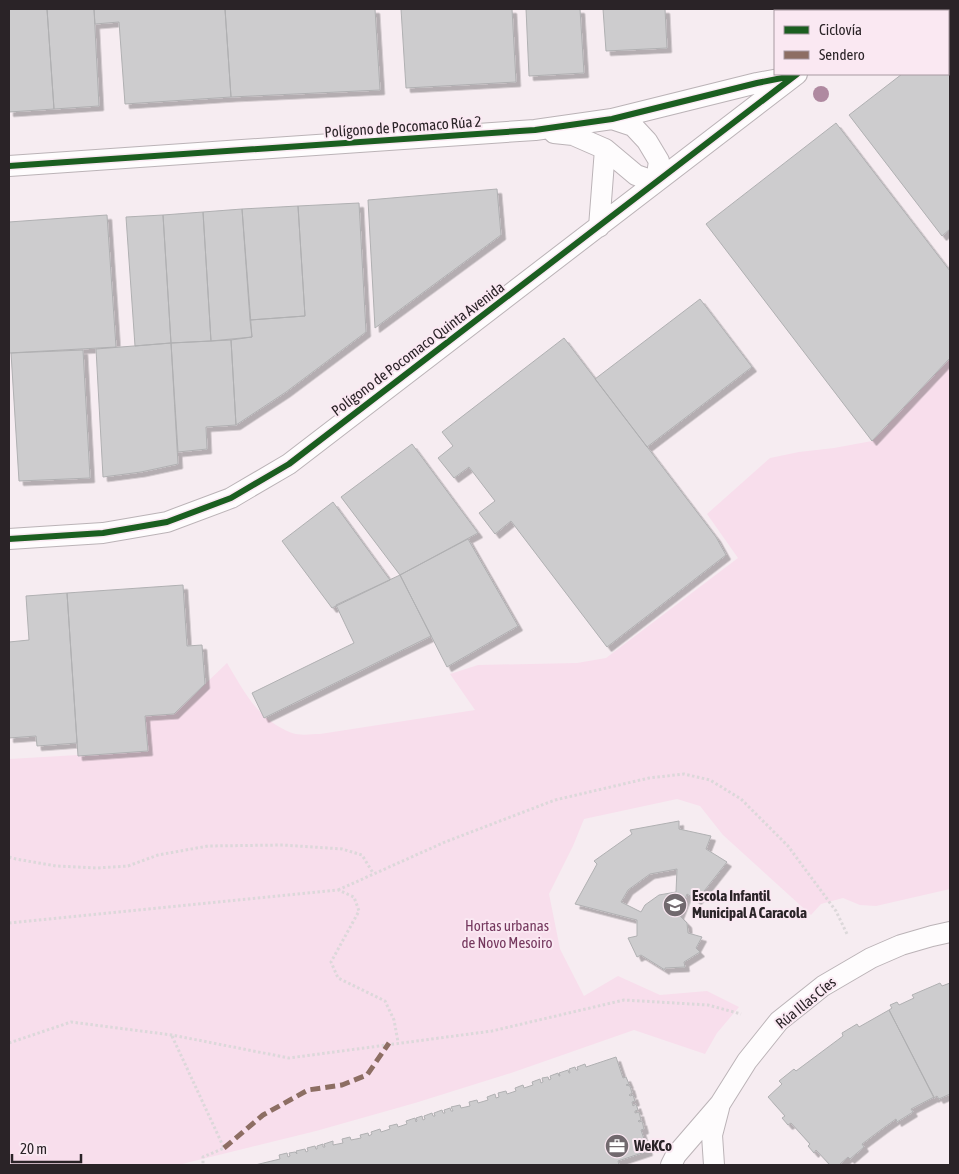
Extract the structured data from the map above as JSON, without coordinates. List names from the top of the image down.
{
  "streets": {
    "street": ["Polígono de Pocomaco Rúa 2", "Polígono de Pocomaco Quinta Avenida", "Rúa Illas Cíes"]
  },
  "crossings": [
    ["Polígono de Pocomaco Rúa 2", "Polígono de Pocomaco Quinta Avenida"]
  ],
  "parks": ["Hortas urbanas de Novo Mesoiro"],
  "places": {
    "school or university": ["Escola Infantil Municipal A Caracola"],
    "office": ["WeKCo"]
  },
  "legend": ["Ciclovía", "Sendero"],
  "scale_bar": "20 m"
}
